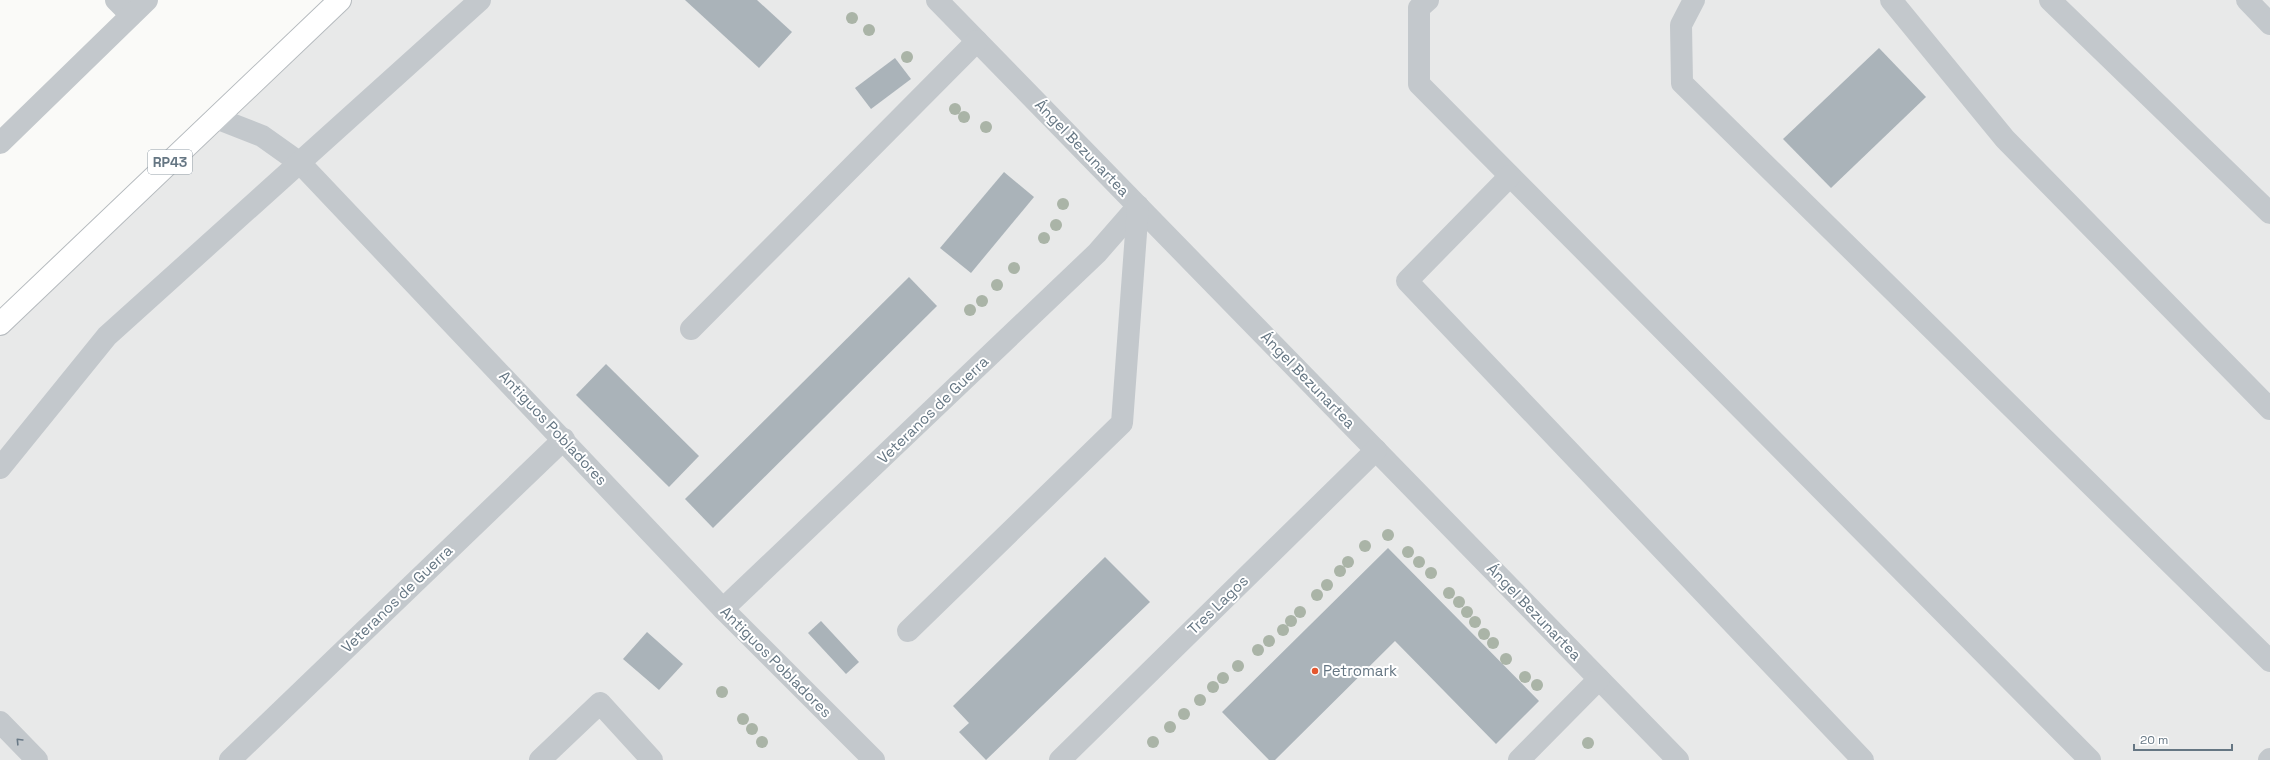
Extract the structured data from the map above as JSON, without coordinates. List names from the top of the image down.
{
  "streets": {
    "main road": ["RP43"],
    "street": [
      "Ángel Bezunartea",
      "Veteranos de Guerra",
      "Antiguos Pobladores",
      "Tres Lagos"
    ]
  },
  "crossings": [
    ["Ángel Bezunartea", "Veteranos de Guerra"],
    ["Ángel Bezunartea", "Tres Lagos"],
    ["RP43", "Antiguos Pobladores"],
    ["Veteranos de Guerra", "Antiguos Pobladores"]
  ],
  "places": ["Petromark"],
  "scale_bar": "20 m"
}
